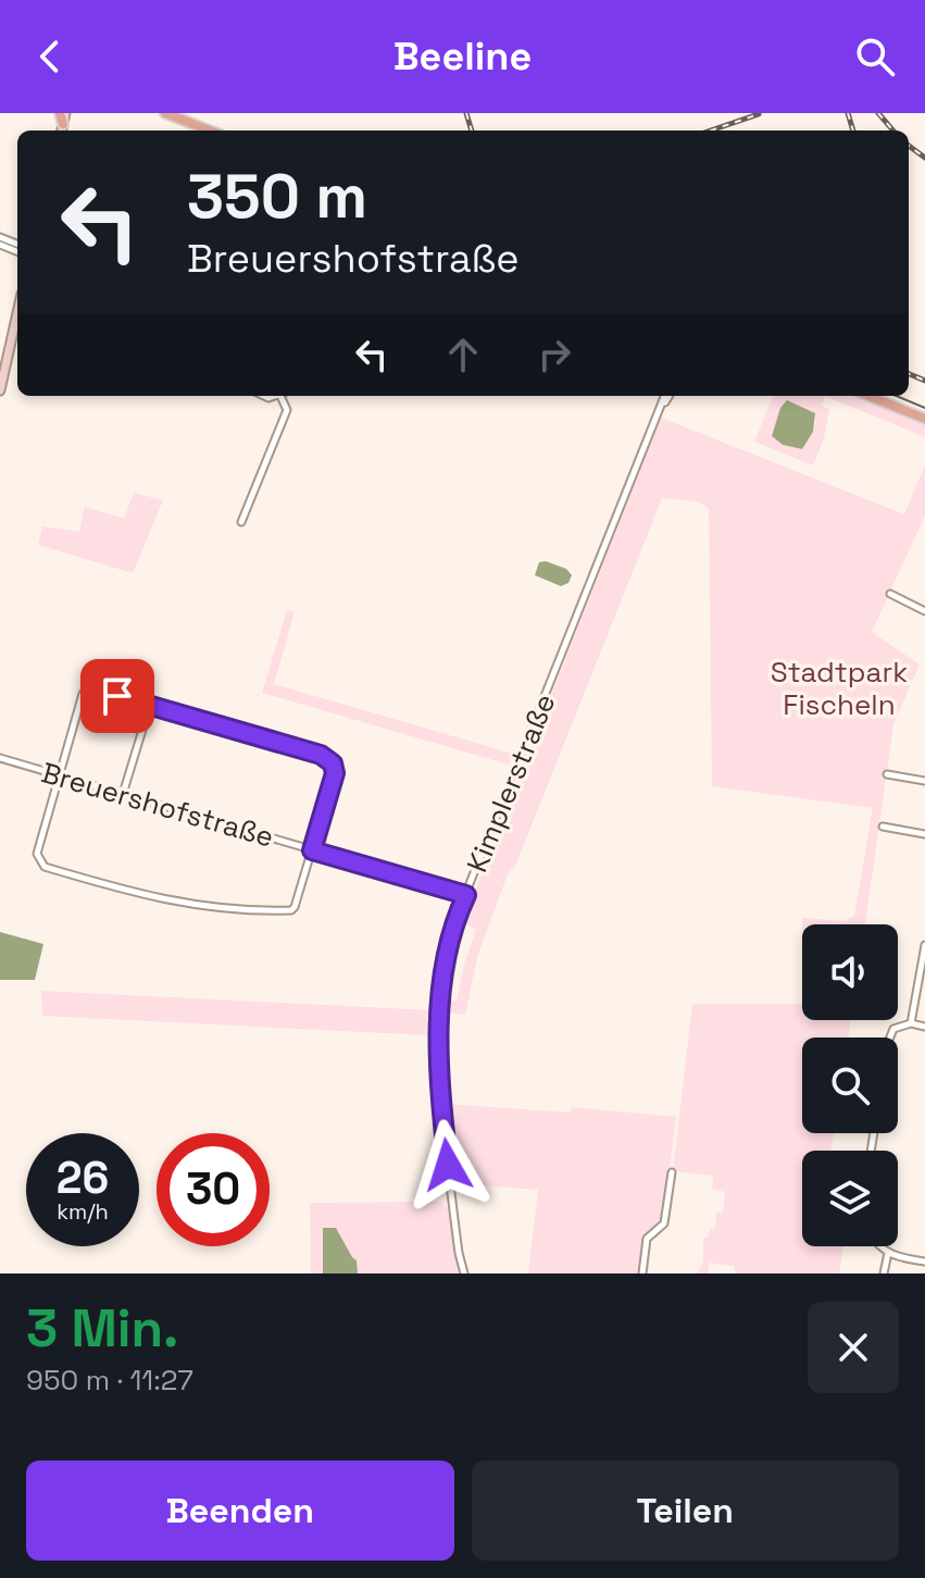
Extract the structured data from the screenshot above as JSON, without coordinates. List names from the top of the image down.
{
  "streets": {
    "street": ["Kimplerstraße", "Breuershofstraße"]
  },
  "crossings": [
    ["Kimplerstraße", "Breuershofstraße"]
  ],
  "parks": ["Stadtpark Fischeln"],
  "page": {
    "header": "Beeline",
    "turn": ["350 m", "Breuershofstraße"],
    "speed": "26 km/h",
    "limit": "30",
    "heading": ["3 Min.", "950 m · 11:27"],
    "buttons": ["Beenden", "Teilen"]
  }
}
